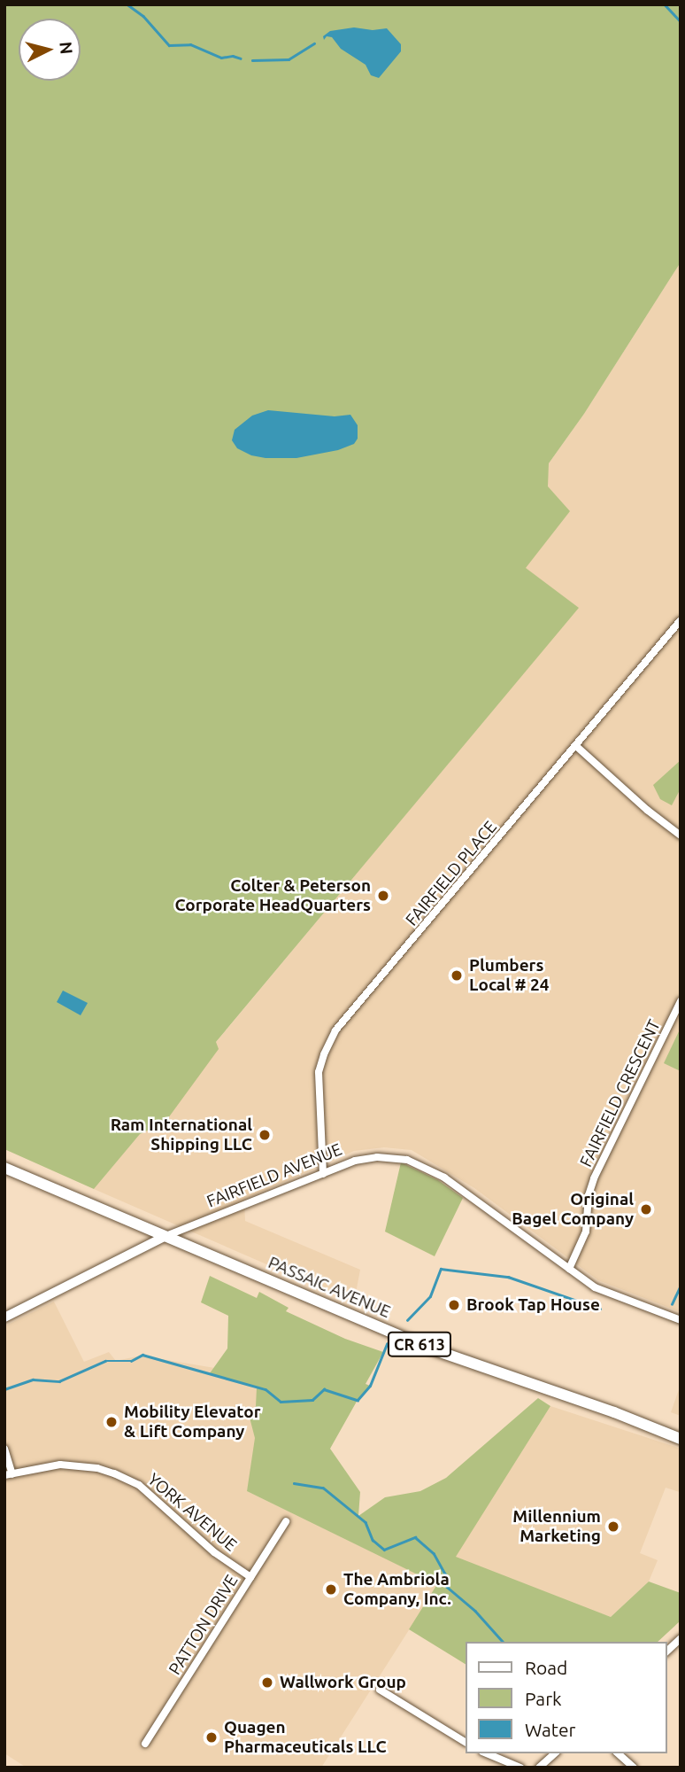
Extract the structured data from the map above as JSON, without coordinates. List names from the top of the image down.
{
  "streets": {
    "main road": ["PASSAIC AVENUE", "CR 613"],
    "street": [
      "FAIRFIELD PLACE",
      "FAIRFIELD CRESCENT",
      "FAIRFIELD AVENUE",
      "YORK AVENUE",
      "PATTON DRIVE"
    ]
  },
  "crossings": [
    ["FAIRFIELD PLACE", "FAIRFIELD AVENUE"],
    ["FAIRFIELD CRESCENT", "FAIRFIELD AVENUE"],
    ["FAIRFIELD AVENUE", "PASSAIC AVENUE"],
    ["YORK AVENUE", "PATTON DRIVE"]
  ],
  "places": [
    "Colter & Peterson Corporate HeadQuarters",
    "Plumbers Local # 24",
    "Ram International Shipping LLC",
    "Original Bagel Company",
    "Brook Tap House",
    "Mobility Elevator & Lift Company",
    "Millennium Marketing",
    "The Ambriola Company, Inc.",
    "Wallwork Group",
    "Quagen Pharmaceuticals LLC"
  ],
  "legend": ["Road", "Park", "Water"],
  "north": "right"
}
